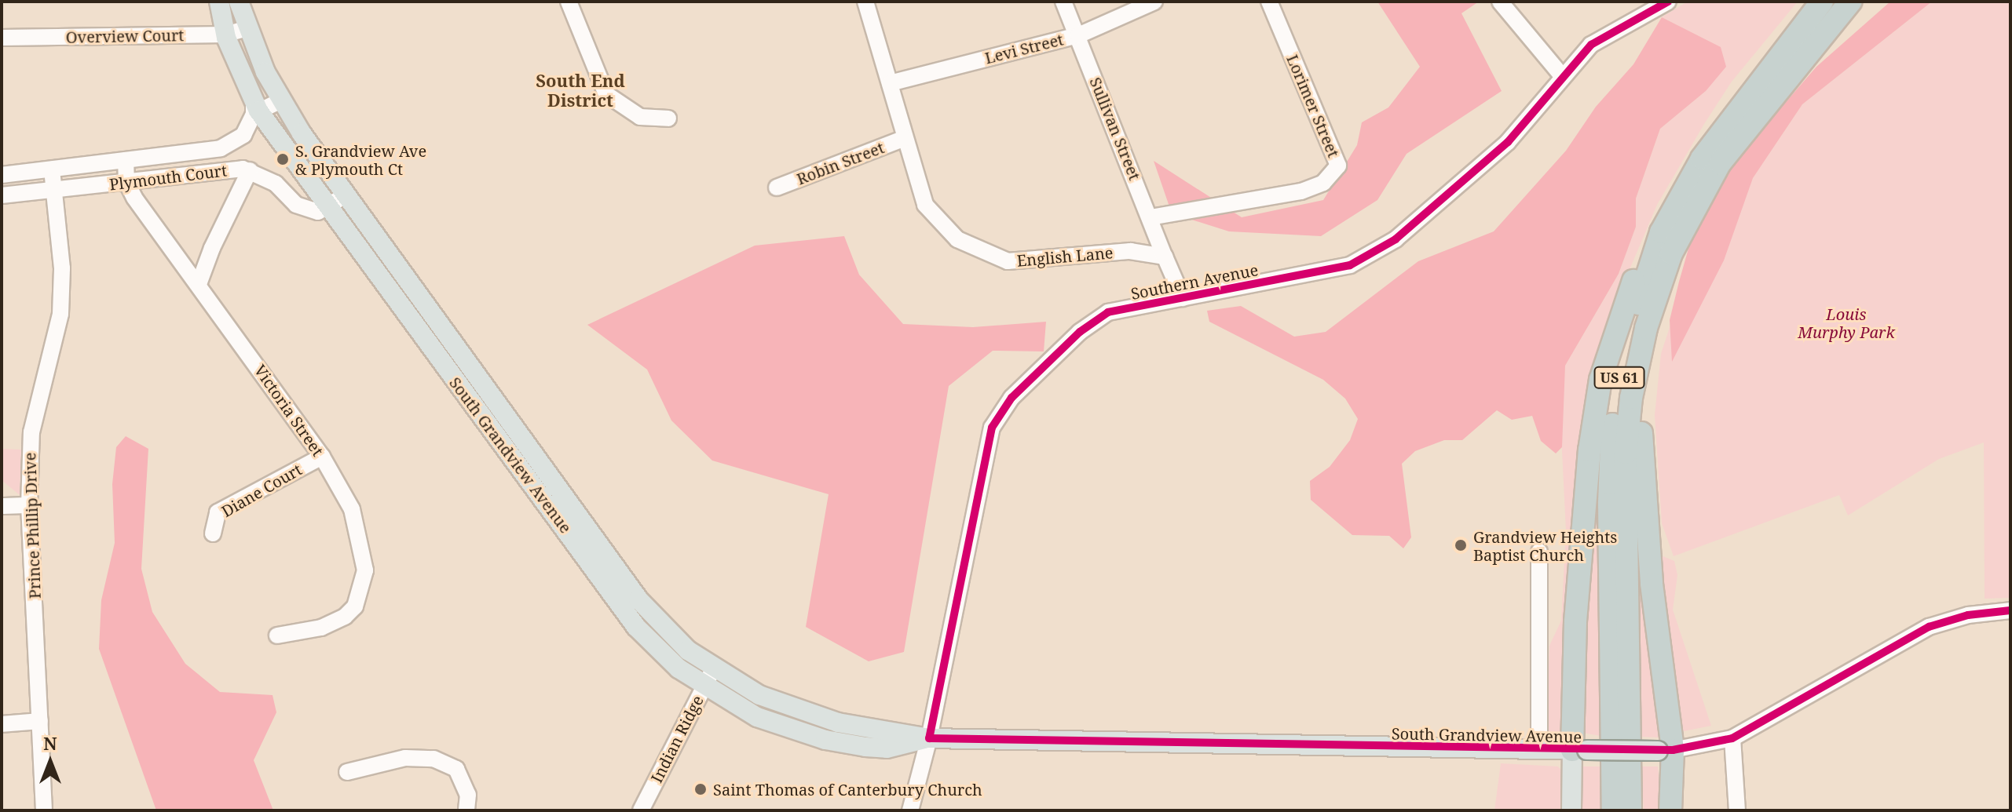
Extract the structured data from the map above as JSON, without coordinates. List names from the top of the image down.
{
  "streets": {
    "highway": ["US 61"],
    "main road": ["South Grandview Avenue"],
    "street": [
      "Overview Court",
      "Levi Street",
      "Lorimer Street",
      "Sullivan Street",
      "Robin Street",
      "Plymouth Court",
      "English Lane",
      "Southern Avenue",
      "Victoria Street",
      "Diane Court",
      "Prince Phillip Drive",
      "Indian Ridge"
    ]
  },
  "crossings": [
    ["Overview Court", "South Grandview Avenue"],
    ["Levi Street", "Sullivan Street"],
    ["Levi Street", "English Lane"],
    ["Lorimer Street", "Sullivan Street"],
    ["Sullivan Street", "English Lane"],
    ["Robin Street", "English Lane"],
    ["Plymouth Court", "Victoria Street"],
    ["Plymouth Court", "South Grandview Avenue"],
    ["Plymouth Court", "Prince Phillip Drive"],
    ["Southern Avenue", "South Grandview Avenue"],
    ["Victoria Street", "Diane Court"],
    ["South Grandview Avenue", "Indian Ridge"]
  ],
  "districts": ["South End District"],
  "parks": ["Louis Murphy Park"],
  "places": ["S. Grandview Ave & Plymouth Ct", "Grandview Heights Baptist Church", "Saint Thomas of Canterbury Church"],
  "north": "top"
}
